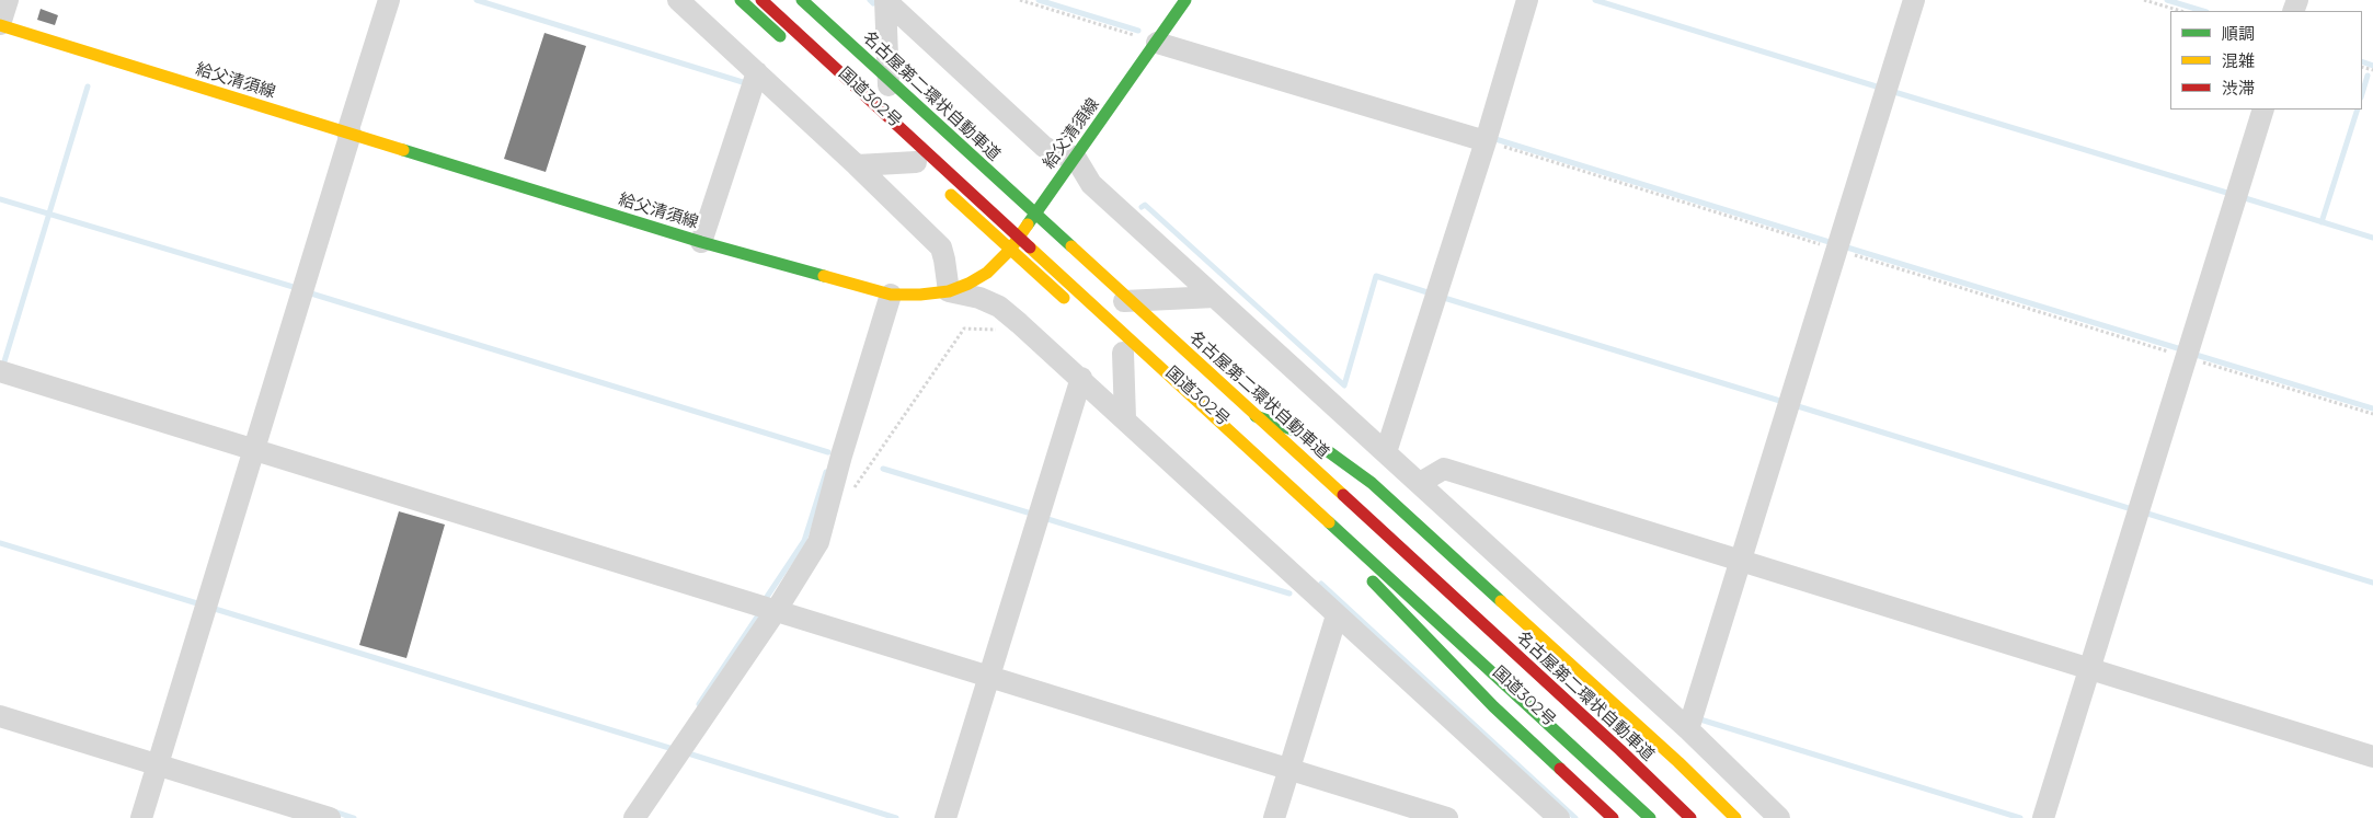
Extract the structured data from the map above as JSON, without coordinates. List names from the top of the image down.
{
  "streets": {
    "main road": ["給父清須線", "名古屋第二環状自動車道", "国道302号"]
  },
  "legend": ["順調", "混雑", "渋滞"]
}
